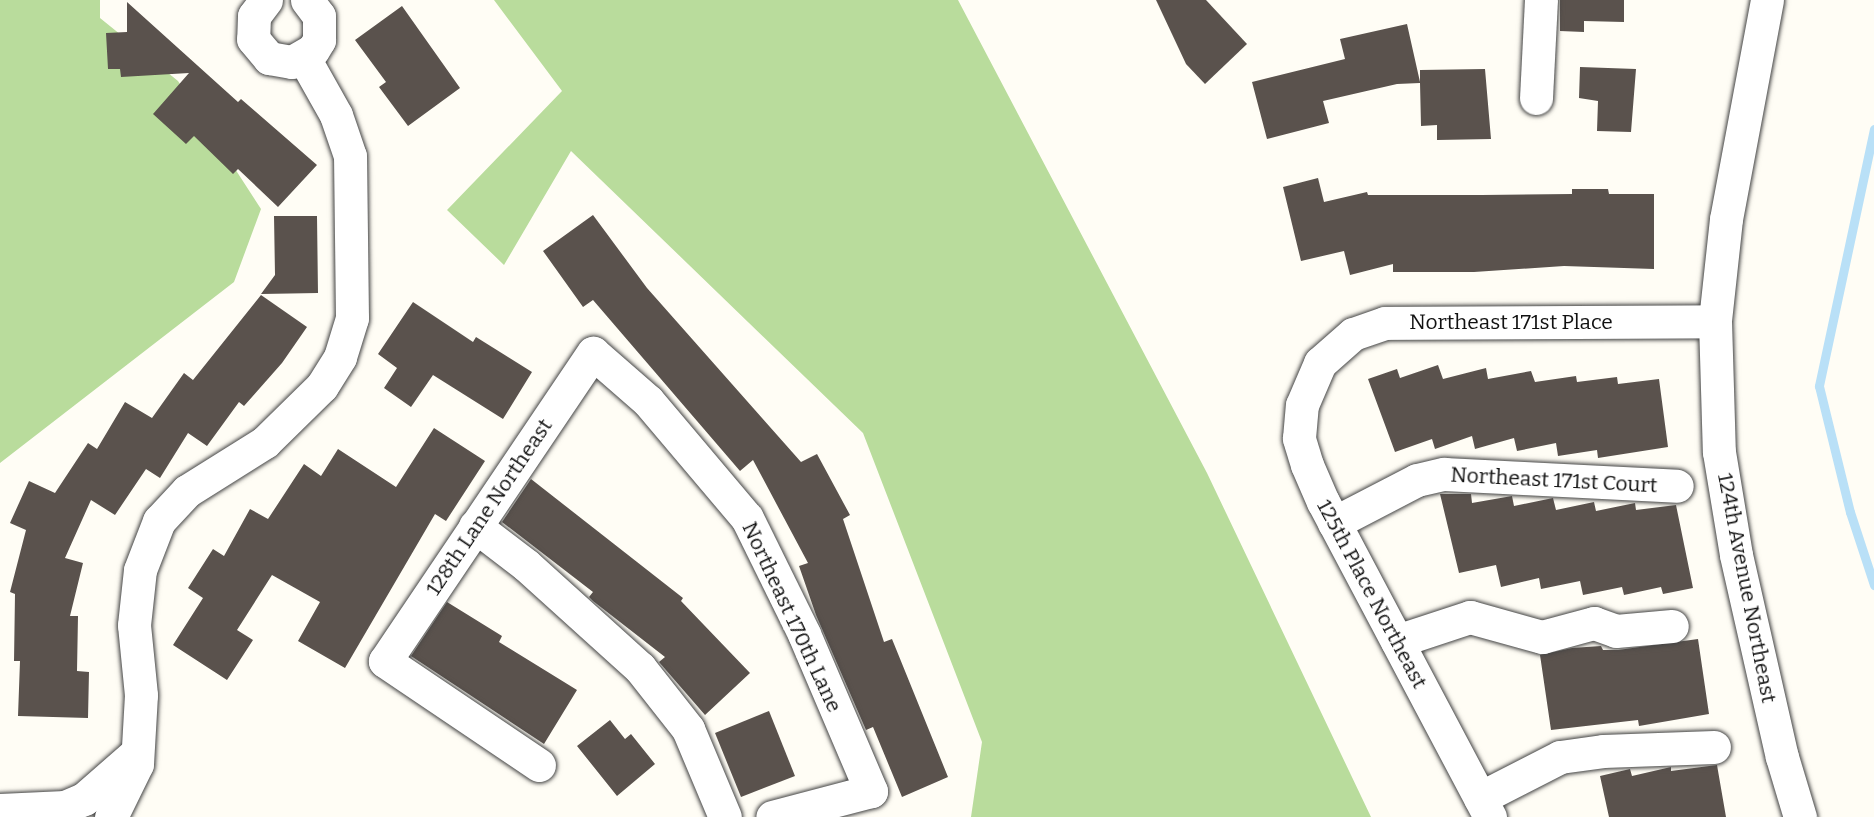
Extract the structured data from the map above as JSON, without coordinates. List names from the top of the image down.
{
  "streets": {
    "street": [
      "Northeast 171st Place",
      "Northeast 171st Court",
      "128th Lane Northeast",
      "124th Avenue Northeast",
      "125th Place Northeast",
      "Northeast 170th Lane"
    ]
  },
  "crossings": [
    ["Northeast 171st Place", "124th Avenue Northeast"],
    ["Northeast 171st Place", "125th Place Northeast"],
    ["Northeast 171st Court", "125th Place Northeast"],
    ["128th Lane Northeast", "Northeast 170th Lane"]
  ]
}
